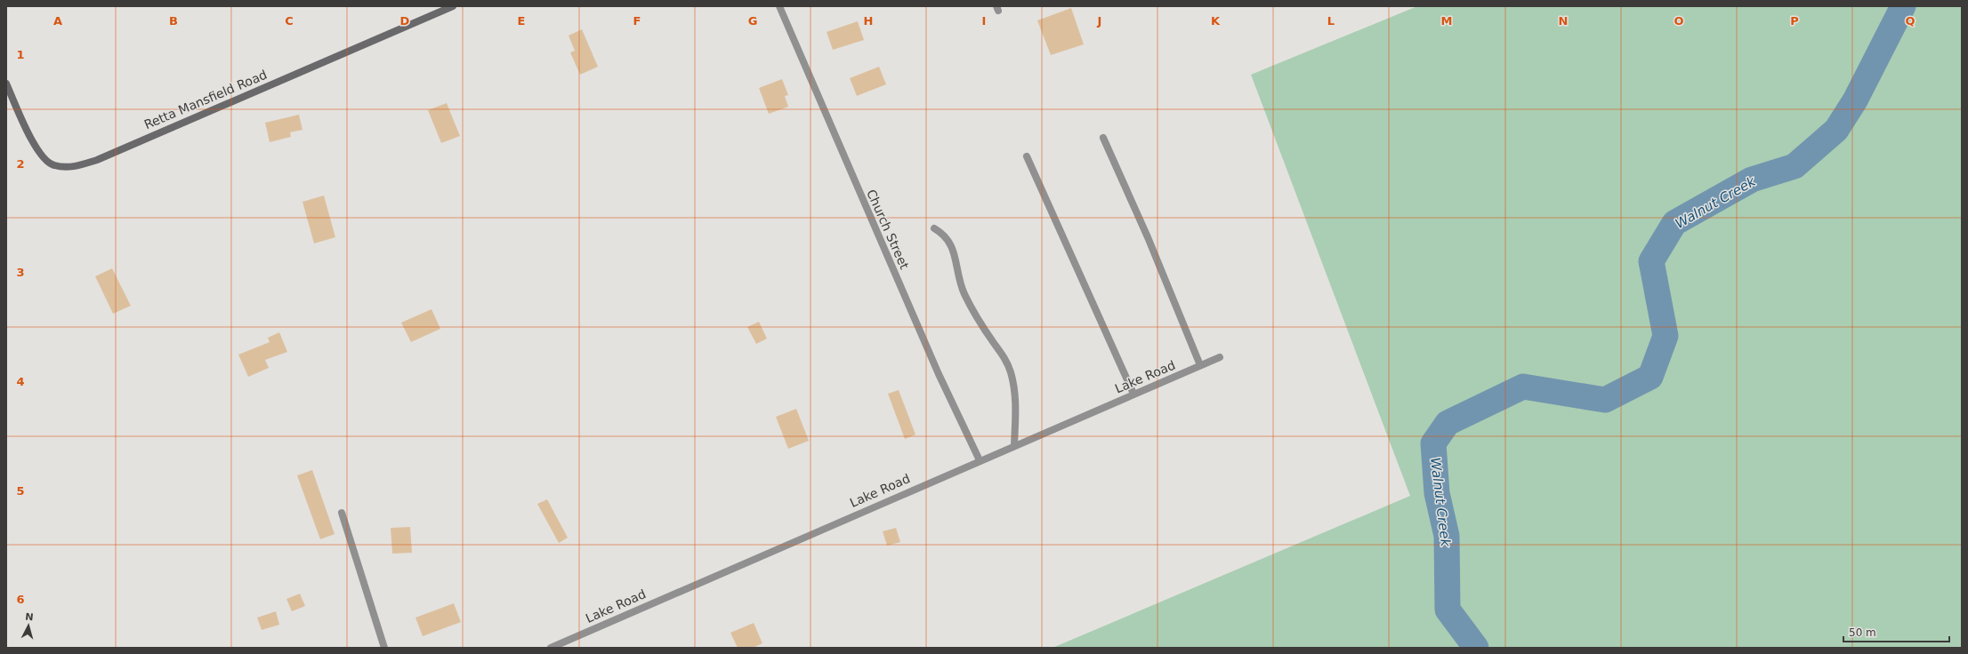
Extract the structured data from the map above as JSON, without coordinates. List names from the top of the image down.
{
  "streets": {
    "street": ["Retta Mansfield Road", "Church Street", "Lake Road"]
  },
  "crossings": [
    ["Church Street", "Lake Road"]
  ],
  "water": ["Walnut Creek"],
  "scale_bar": "50 m",
  "north": "top",
  "grid": {
    "columns": [
      "A",
      "B",
      "C",
      "D",
      "E",
      "F",
      "G",
      "H",
      "I",
      "J",
      "K",
      "L",
      "M",
      "N",
      "O",
      "P",
      "Q"
    ],
    "rows": [
      "1",
      "2",
      "3",
      "4",
      "5",
      "6"
    ]
  }
}
